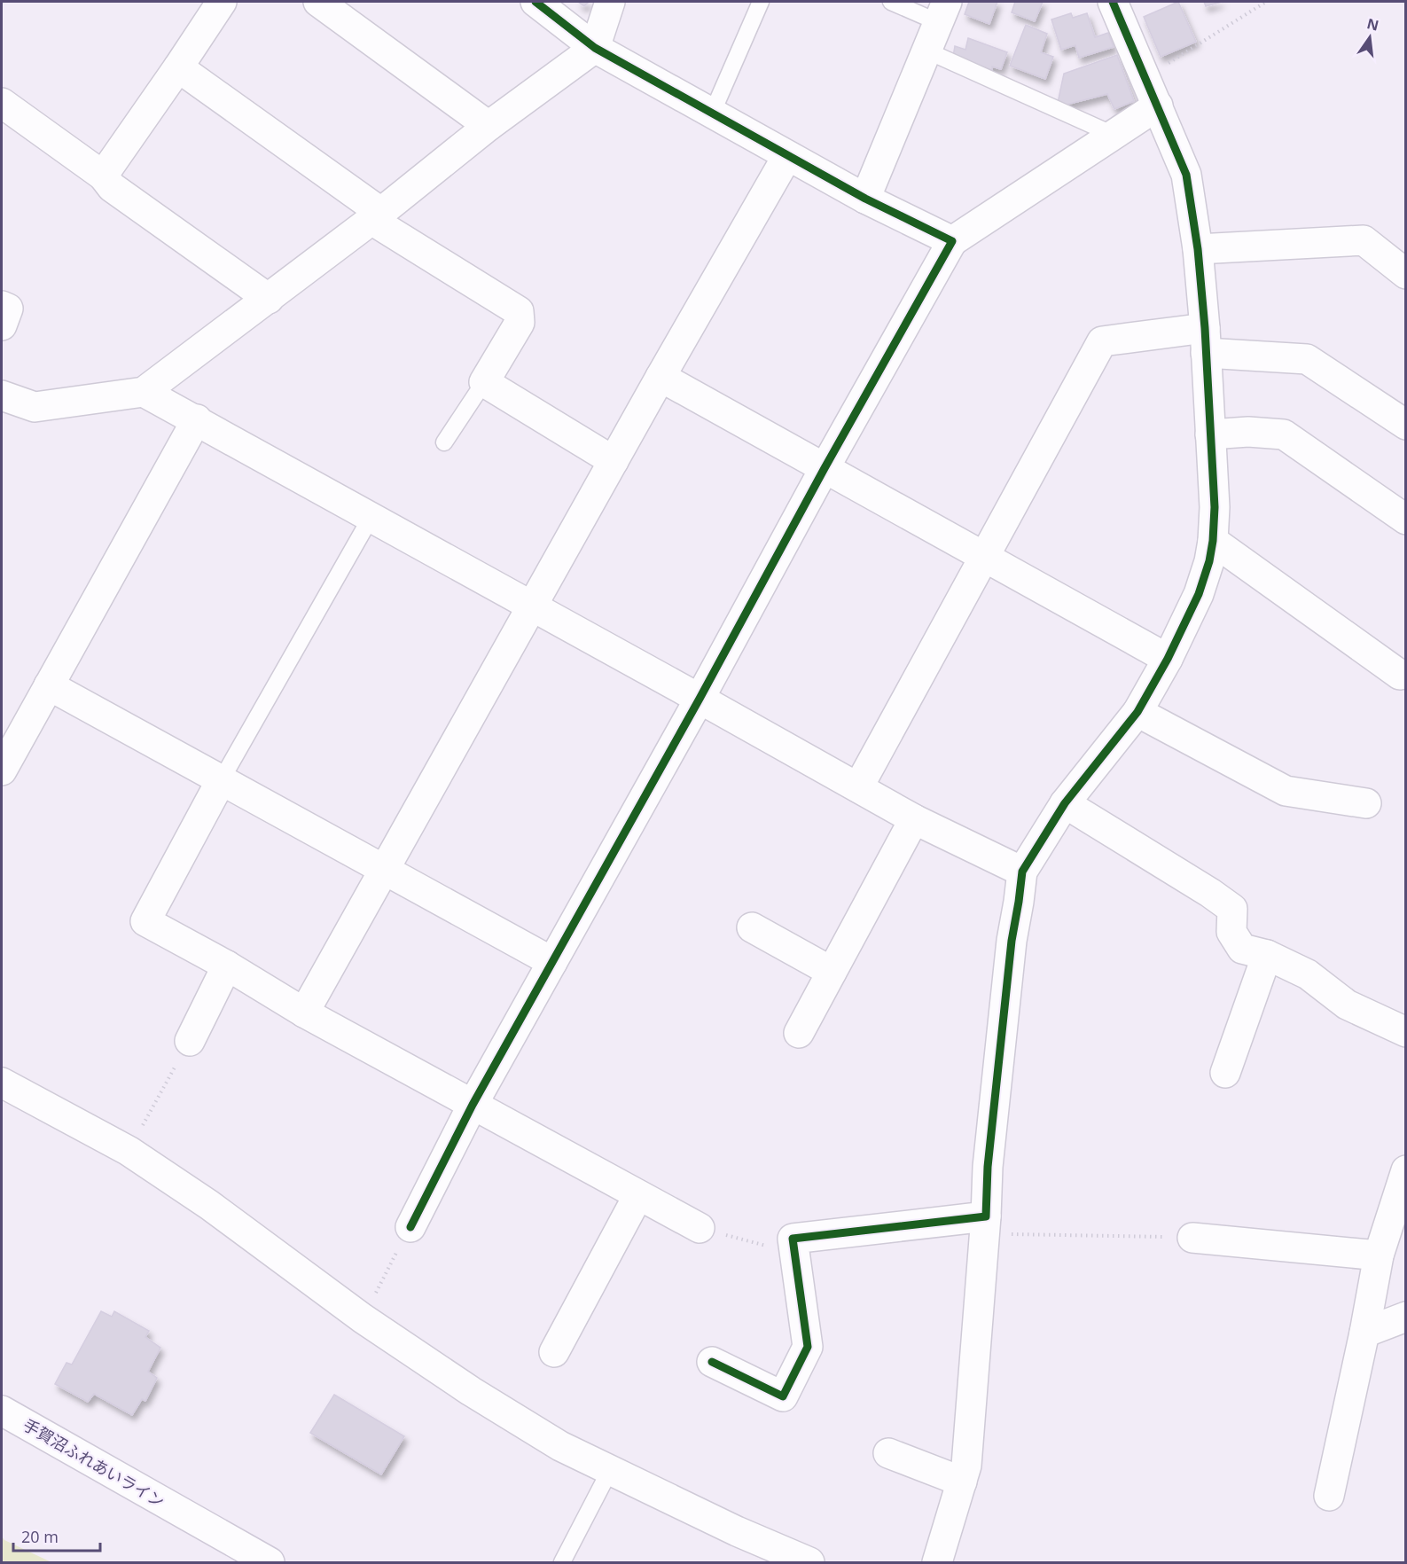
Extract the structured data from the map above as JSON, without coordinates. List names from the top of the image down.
{
  "streets": {
    "street": ["手賀沼ふれあいライン"]
  },
  "scale_bar": "20 m",
  "north": "top"
}
